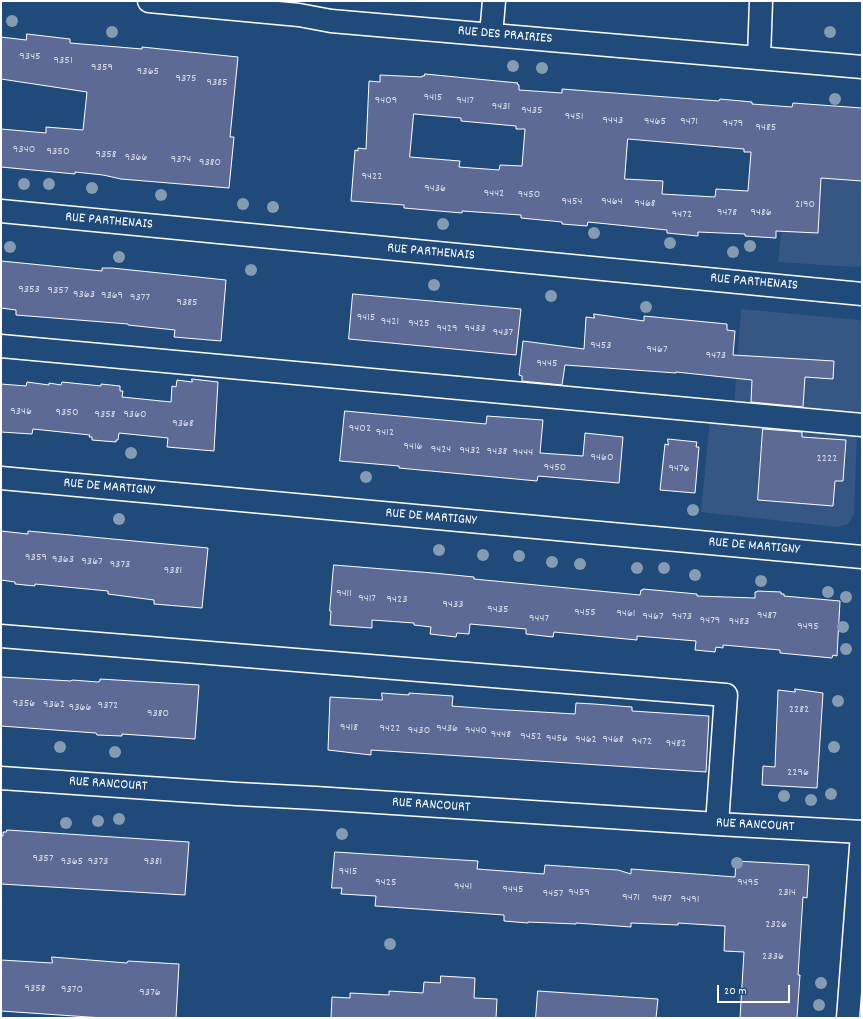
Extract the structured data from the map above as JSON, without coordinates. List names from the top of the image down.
{
  "streets": {
    "street": [
      "RUE DES PRAIRIES",
      "RUE PARTHENAIS",
      "RUE DE MARTIGNY",
      "RUE RANCOURT"
    ]
  },
  "house_numbers": [
    "9345",
    "9351",
    "9359",
    "9365",
    "9375",
    "9385",
    "9415",
    "9409",
    "9417",
    "9431",
    "9435",
    "9451",
    "9443",
    "9465",
    "9471",
    "9479",
    "9485",
    "9340",
    "9350",
    "9358",
    "9366",
    "9374",
    "9380",
    "9422",
    "9436",
    "9442",
    "9450",
    "9454",
    "9464",
    "9468",
    "2190",
    "9478",
    "9486",
    "9472",
    "9353",
    "9357",
    "9363",
    "9369",
    "9377",
    "9385",
    "9415",
    "9421",
    "9425",
    "9429",
    "9433",
    "9437",
    "9453",
    "9467",
    "9473",
    "9445",
    "9346",
    "9350",
    "9358",
    "9360",
    "9368",
    "9402",
    "9412",
    "9416",
    "9424",
    "9432",
    "9438",
    "9444",
    "9460",
    "2222",
    "9450",
    "9476",
    "9359",
    "9363",
    "9367",
    "9373",
    "9381",
    "9411",
    "9417",
    "9423",
    "9433",
    "9435",
    "9455",
    "9461",
    "9487",
    "9467",
    "9473",
    "9447",
    "9479",
    "9483",
    "9495",
    "9356",
    "9362",
    "9372",
    "9366",
    "2282",
    "9380",
    "9418",
    "9422",
    "9436",
    "9430",
    "9440",
    "9448",
    "9452",
    "9456",
    "9462",
    "9468",
    "9472",
    "9482",
    "2296",
    "9357",
    "9365",
    "9373",
    "9381",
    "9415",
    "9425",
    "9495",
    "9441",
    "9445",
    "9459",
    "2314",
    "9457",
    "9471",
    "9487",
    "9491",
    "2326",
    "2336",
    "9358",
    "9370",
    "9376"
  ],
  "scale_bar": "20 m"
}
